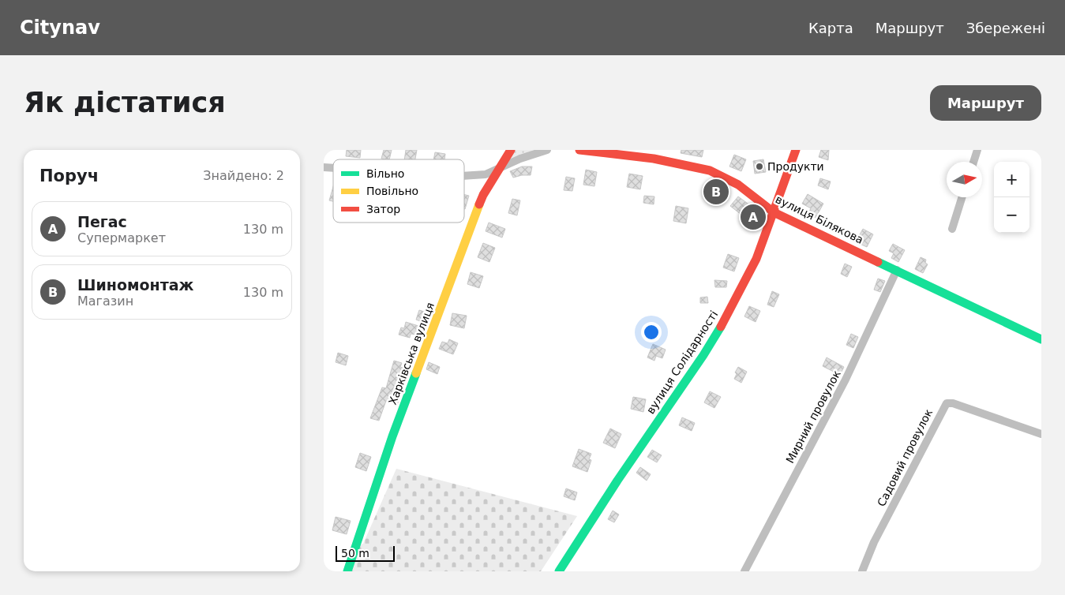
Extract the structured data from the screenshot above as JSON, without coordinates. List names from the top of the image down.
{
  "streets": {
    "street": [
      "вулиця Білякова",
      "Харківська вулиця",
      "вулиця Солідарності",
      "Мирний провулок",
      "Садовий провулок"
    ]
  },
  "crossings": [
    ["вулиця Білякова", "вулиця Солідарності"],
    ["вулиця Білякова", "Мирний провулок"]
  ],
  "places": ["Продукти"],
  "legend": ["Вільно", "Повільно", "Затор"],
  "scale_bar": "50 m",
  "north": "right",
  "page": {
    "header": "Citynav",
    "nav": ["Карта", "Маршрут", "Збережені"],
    "buttons": "Маршрут",
    "title": "Як дістатися",
    "heading": ["Поруч", "Знайдено: 2"],
    "map_buttons": ["+", "−"],
    "pins": ["B", "A"],
    "list": [
      {
        "mark": "A",
        "name": "Пегас",
        "note": "Супермаркет",
        "value": "130 m"
      },
      {
        "mark": "B",
        "name": "Шиномонтаж",
        "note": "Магазин",
        "value": "130 m"
      }
    ],
    "scale": "50 m"
  }
}
